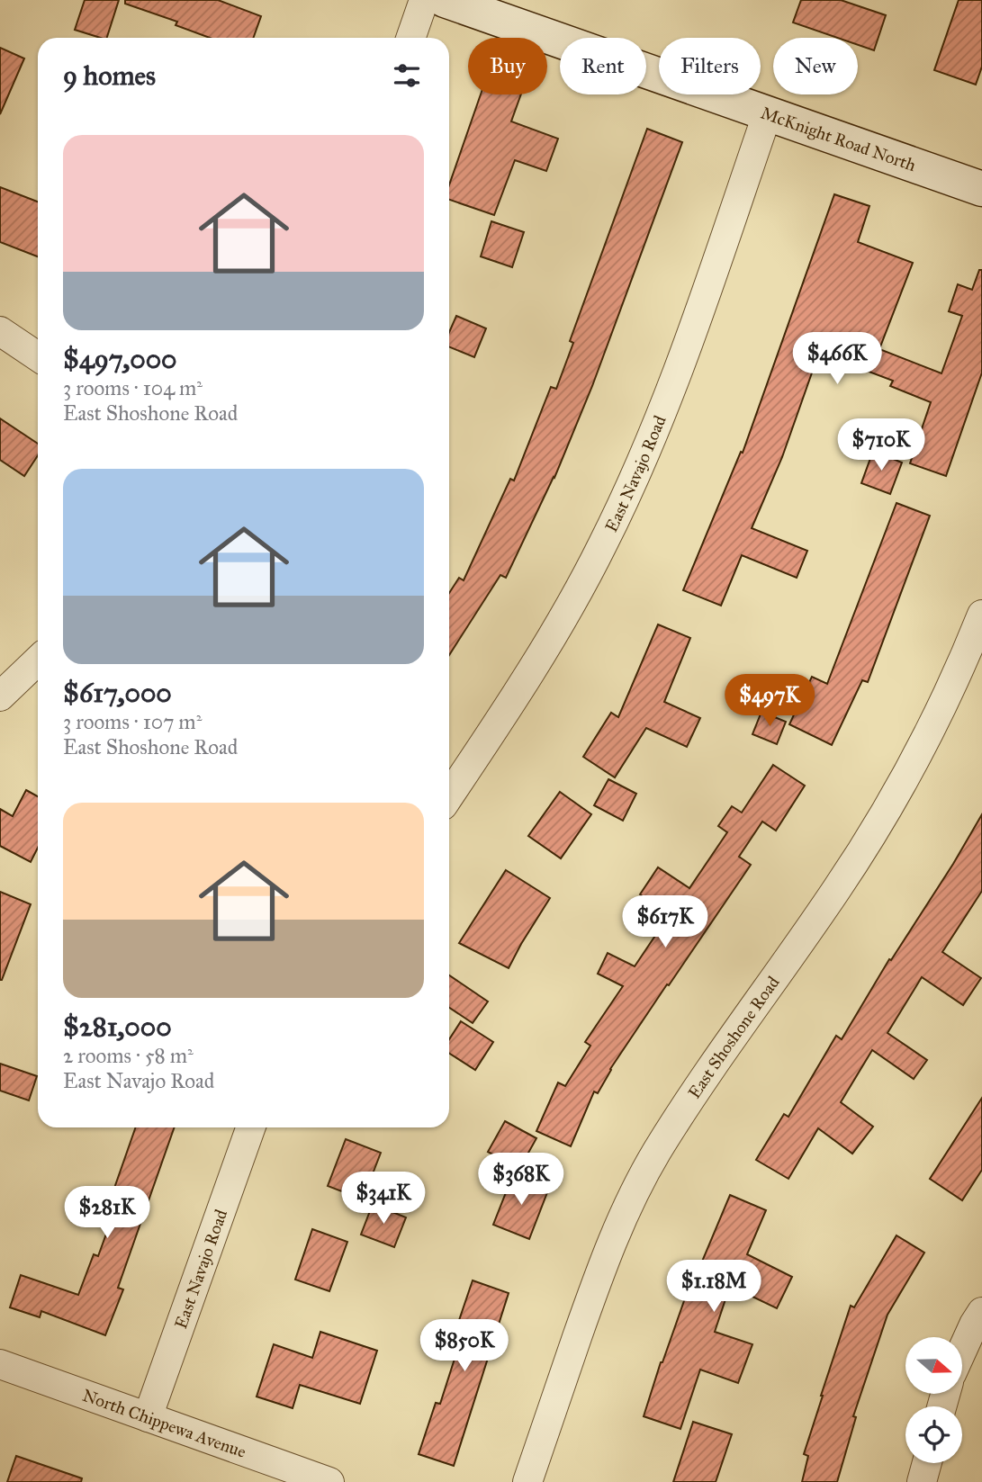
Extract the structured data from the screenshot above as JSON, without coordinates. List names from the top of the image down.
{
  "streets": {
    "street": [
      "McKnight Road North",
      "East Navajo Road",
      "East Shoshone Road",
      "North Chippewa Avenue"
    ]
  },
  "crossings": [
    ["McKnight Road North", "East Navajo Road"],
    ["East Navajo Road", "North Chippewa Avenue"]
  ],
  "north": "right",
  "page": {
    "chip": [
      "Buy",
      "Rent",
      "Filters",
      "New"
    ],
    "heading": "9 homes",
    "list": [
      {
        "name": "$497,000",
        "note": "3 rooms · 104 m² · East Shoshone Road"
      },
      {
        "name": "$617,000",
        "note": "3 rooms · 107 m² · East Shoshone Road"
      },
      {
        "name": "$281,000",
        "note": "2 rooms · 58 m² · East Navajo Road"
      }
    ],
    "price": [
      "$466K",
      "$710K",
      "$497K",
      "$617K",
      "$368K",
      "$341K",
      "$281K",
      "$1.18M",
      "$850K"
    ]
  }
}
